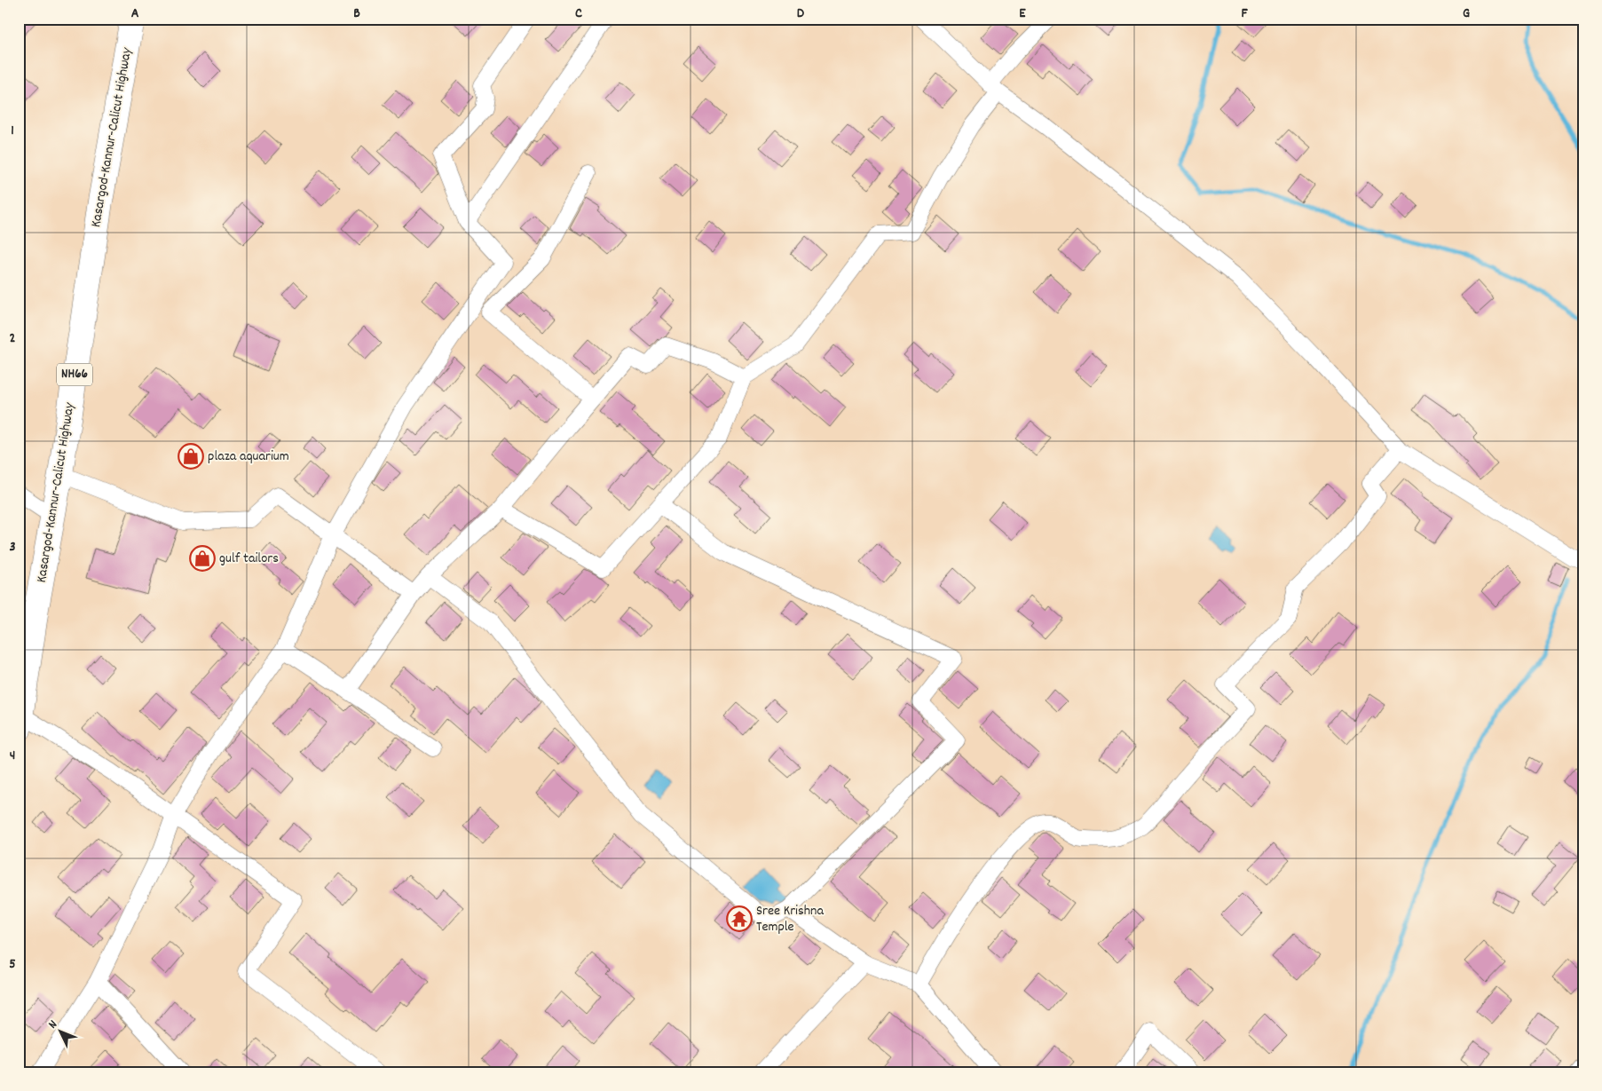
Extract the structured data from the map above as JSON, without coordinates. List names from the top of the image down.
{
  "streets": {
    "highway": ["Kasargod-Kannur-Calicut Highway", "NH66"]
  },
  "places": {
    "shop": ["plaza aquarium", "gulf tailors"],
    "temple": ["Sree Krishna Temple"]
  },
  "north": "top left",
  "grid": {
    "columns": [
      "A",
      "B",
      "C",
      "D",
      "E",
      "F",
      "G"
    ],
    "rows": [
      "1",
      "2",
      "3",
      "4",
      "5"
    ]
  }
}
